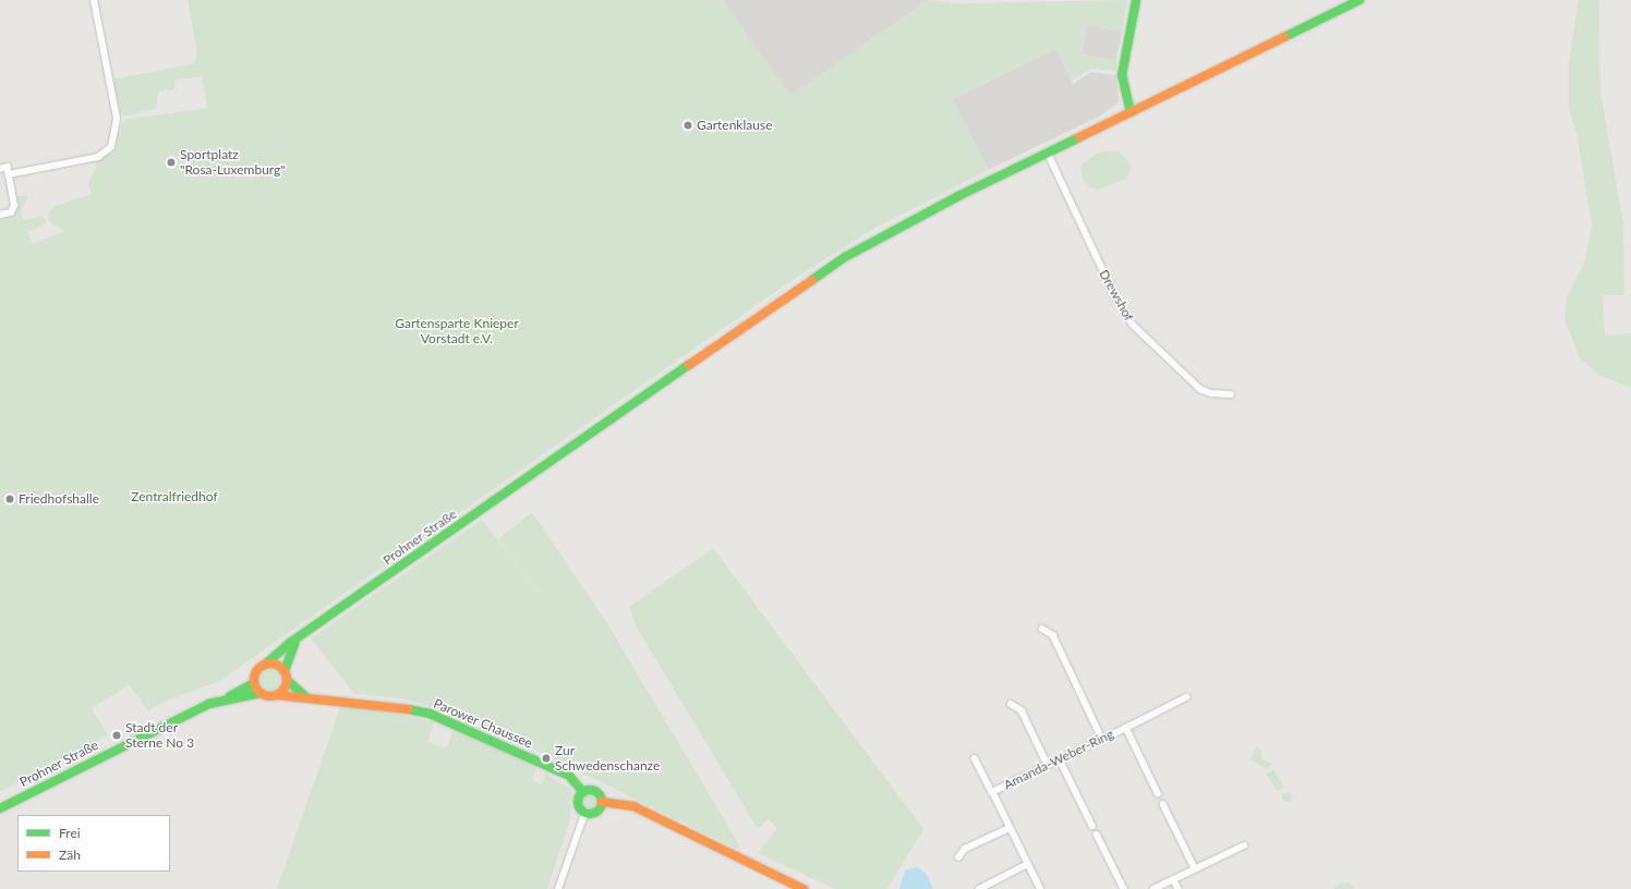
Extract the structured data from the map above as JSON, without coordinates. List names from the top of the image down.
{
  "streets": {
    "main road": ["Prohner Straße", "Parower Chaussee"],
    "street": ["Drewshof", "Amanda-Weber-Ring"]
  },
  "crossings": [
    ["Drewshof", "Prohner Straße"],
    ["Prohner Straße", "Parower Chaussee"]
  ],
  "parks": ["Gartensparte Knieper Vorstadt e.V.", "Zentralfriedhof"],
  "places": [
    "Gartenklause",
    "Sportplatz \"Rosa-Luxemburg\"",
    "Friedhofshalle",
    "Stadt der Sterne No 3",
    "Zur Schwedenschanze"
  ],
  "legend": ["Frei", "Zäh"]
}
